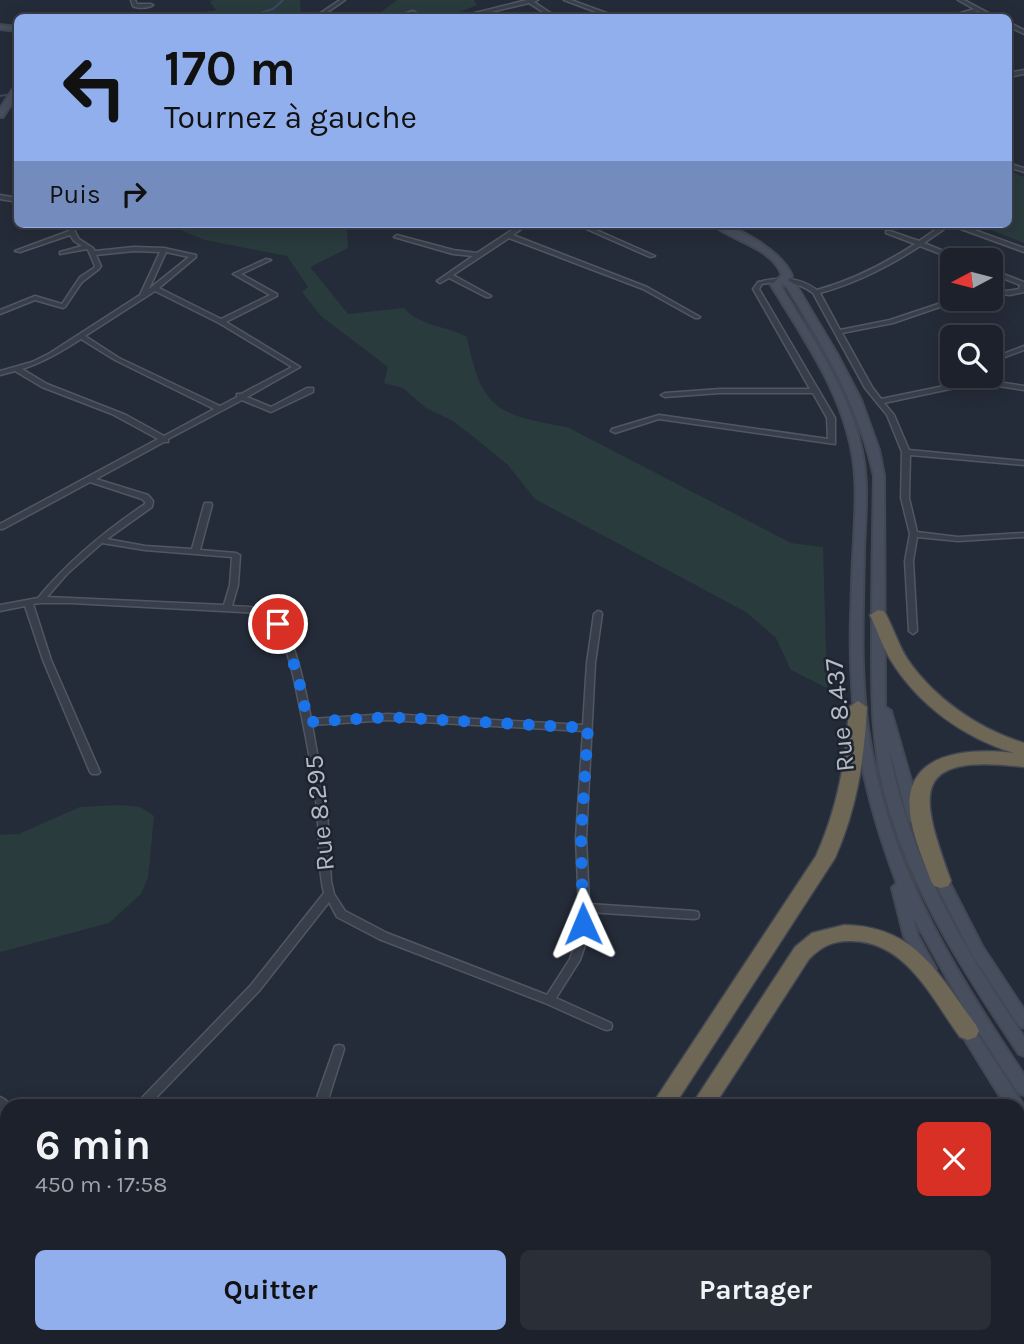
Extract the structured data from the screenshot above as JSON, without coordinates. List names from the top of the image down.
{
  "streets": {
    "main road": ["Rue 8.437"],
    "street": ["Rue 8.295"]
  },
  "north": "left",
  "page": {
    "turn": ["170 m", "Tournez à gauche"],
    "then": "Puis",
    "heading": ["6 min", "450 m · 17:58"],
    "buttons": ["Quitter", "Partager"]
  }
}
